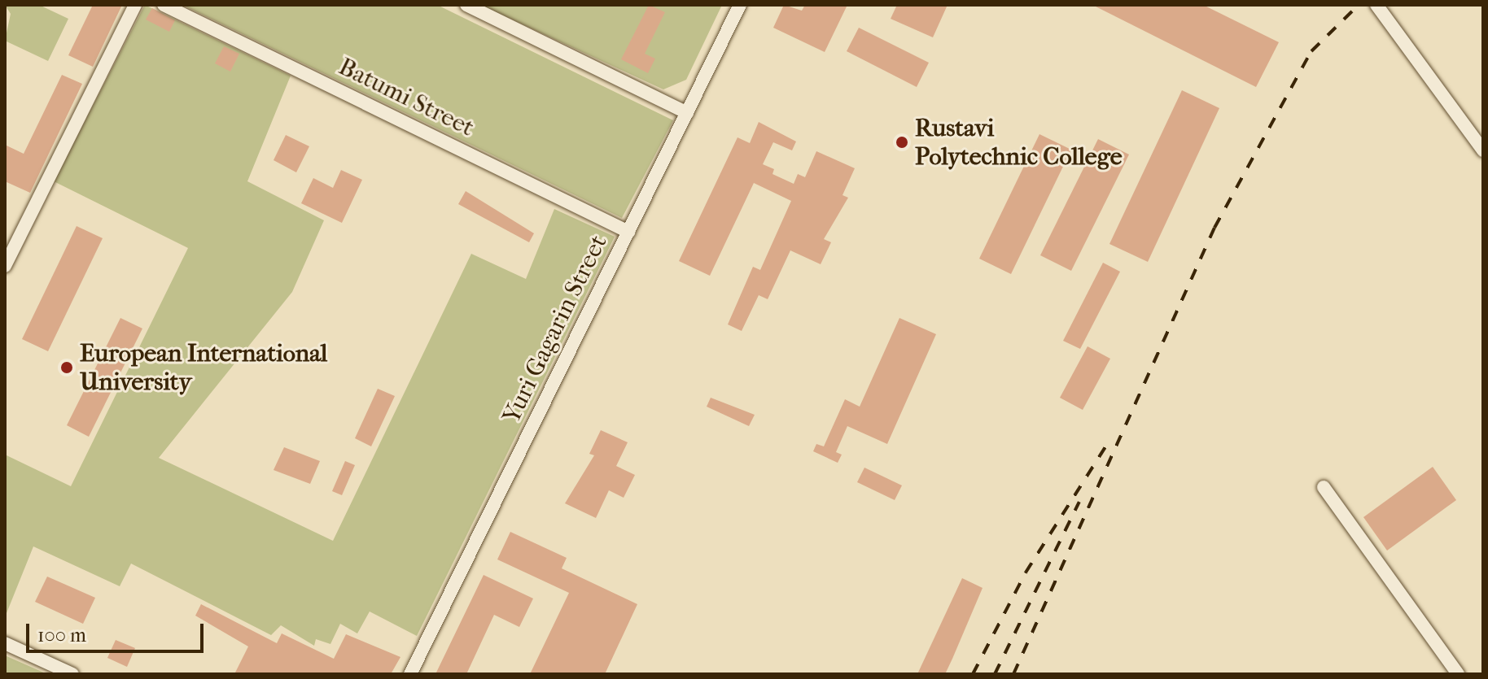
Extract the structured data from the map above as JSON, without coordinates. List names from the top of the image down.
{
  "streets": {
    "street": ["Batumi Street", "Yuri Gagarin Street"]
  },
  "crossings": [
    ["Batumi Street", "Yuri Gagarin Street"]
  ],
  "places": ["Rustavi Polytechnic College", "European International University"],
  "scale_bar": "100 m"
}
